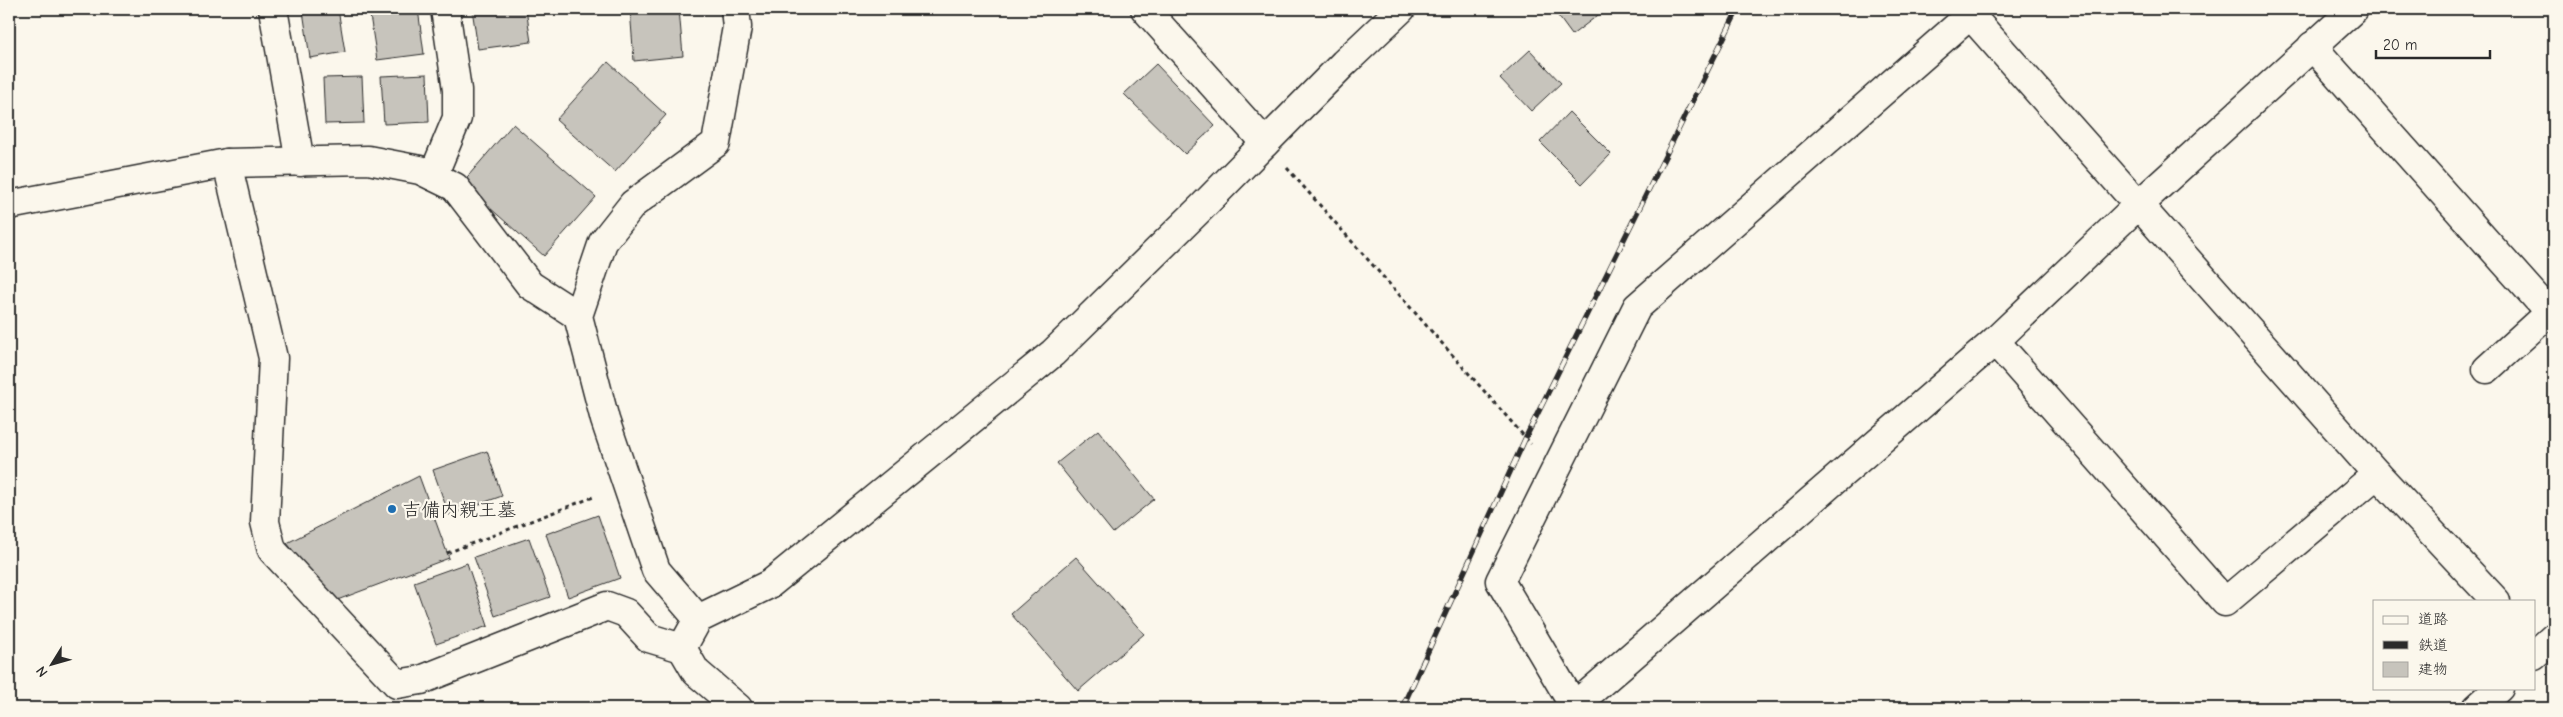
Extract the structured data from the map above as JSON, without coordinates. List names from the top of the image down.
{
  "places": ["吉備内親王墓"],
  "legend": ["道路", "鉄道", "建物"],
  "scale_bar": "20 m",
  "north": "bottom left"
}
